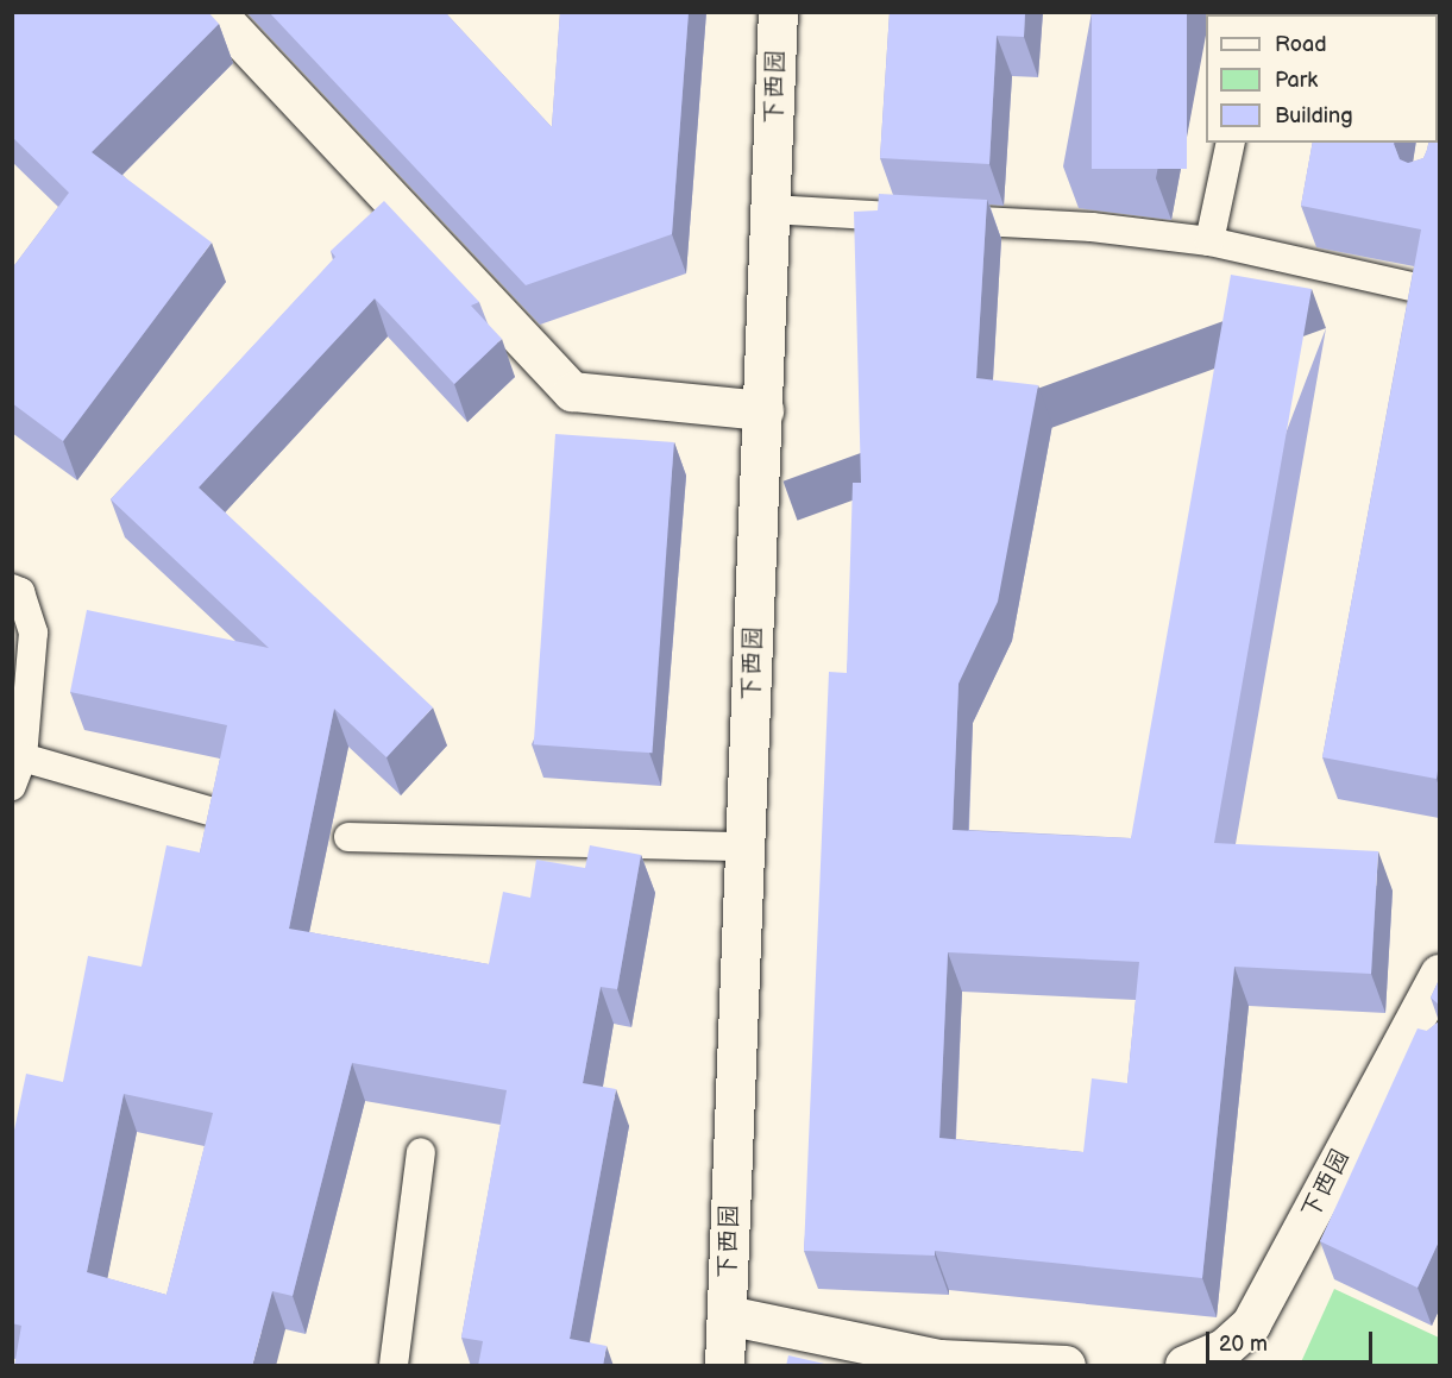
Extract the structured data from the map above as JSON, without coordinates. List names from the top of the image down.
{
  "streets": {
    "street": ["下西园"]
  },
  "legend": ["Road", "Park", "Building"],
  "scale_bar": "20 m"
}
